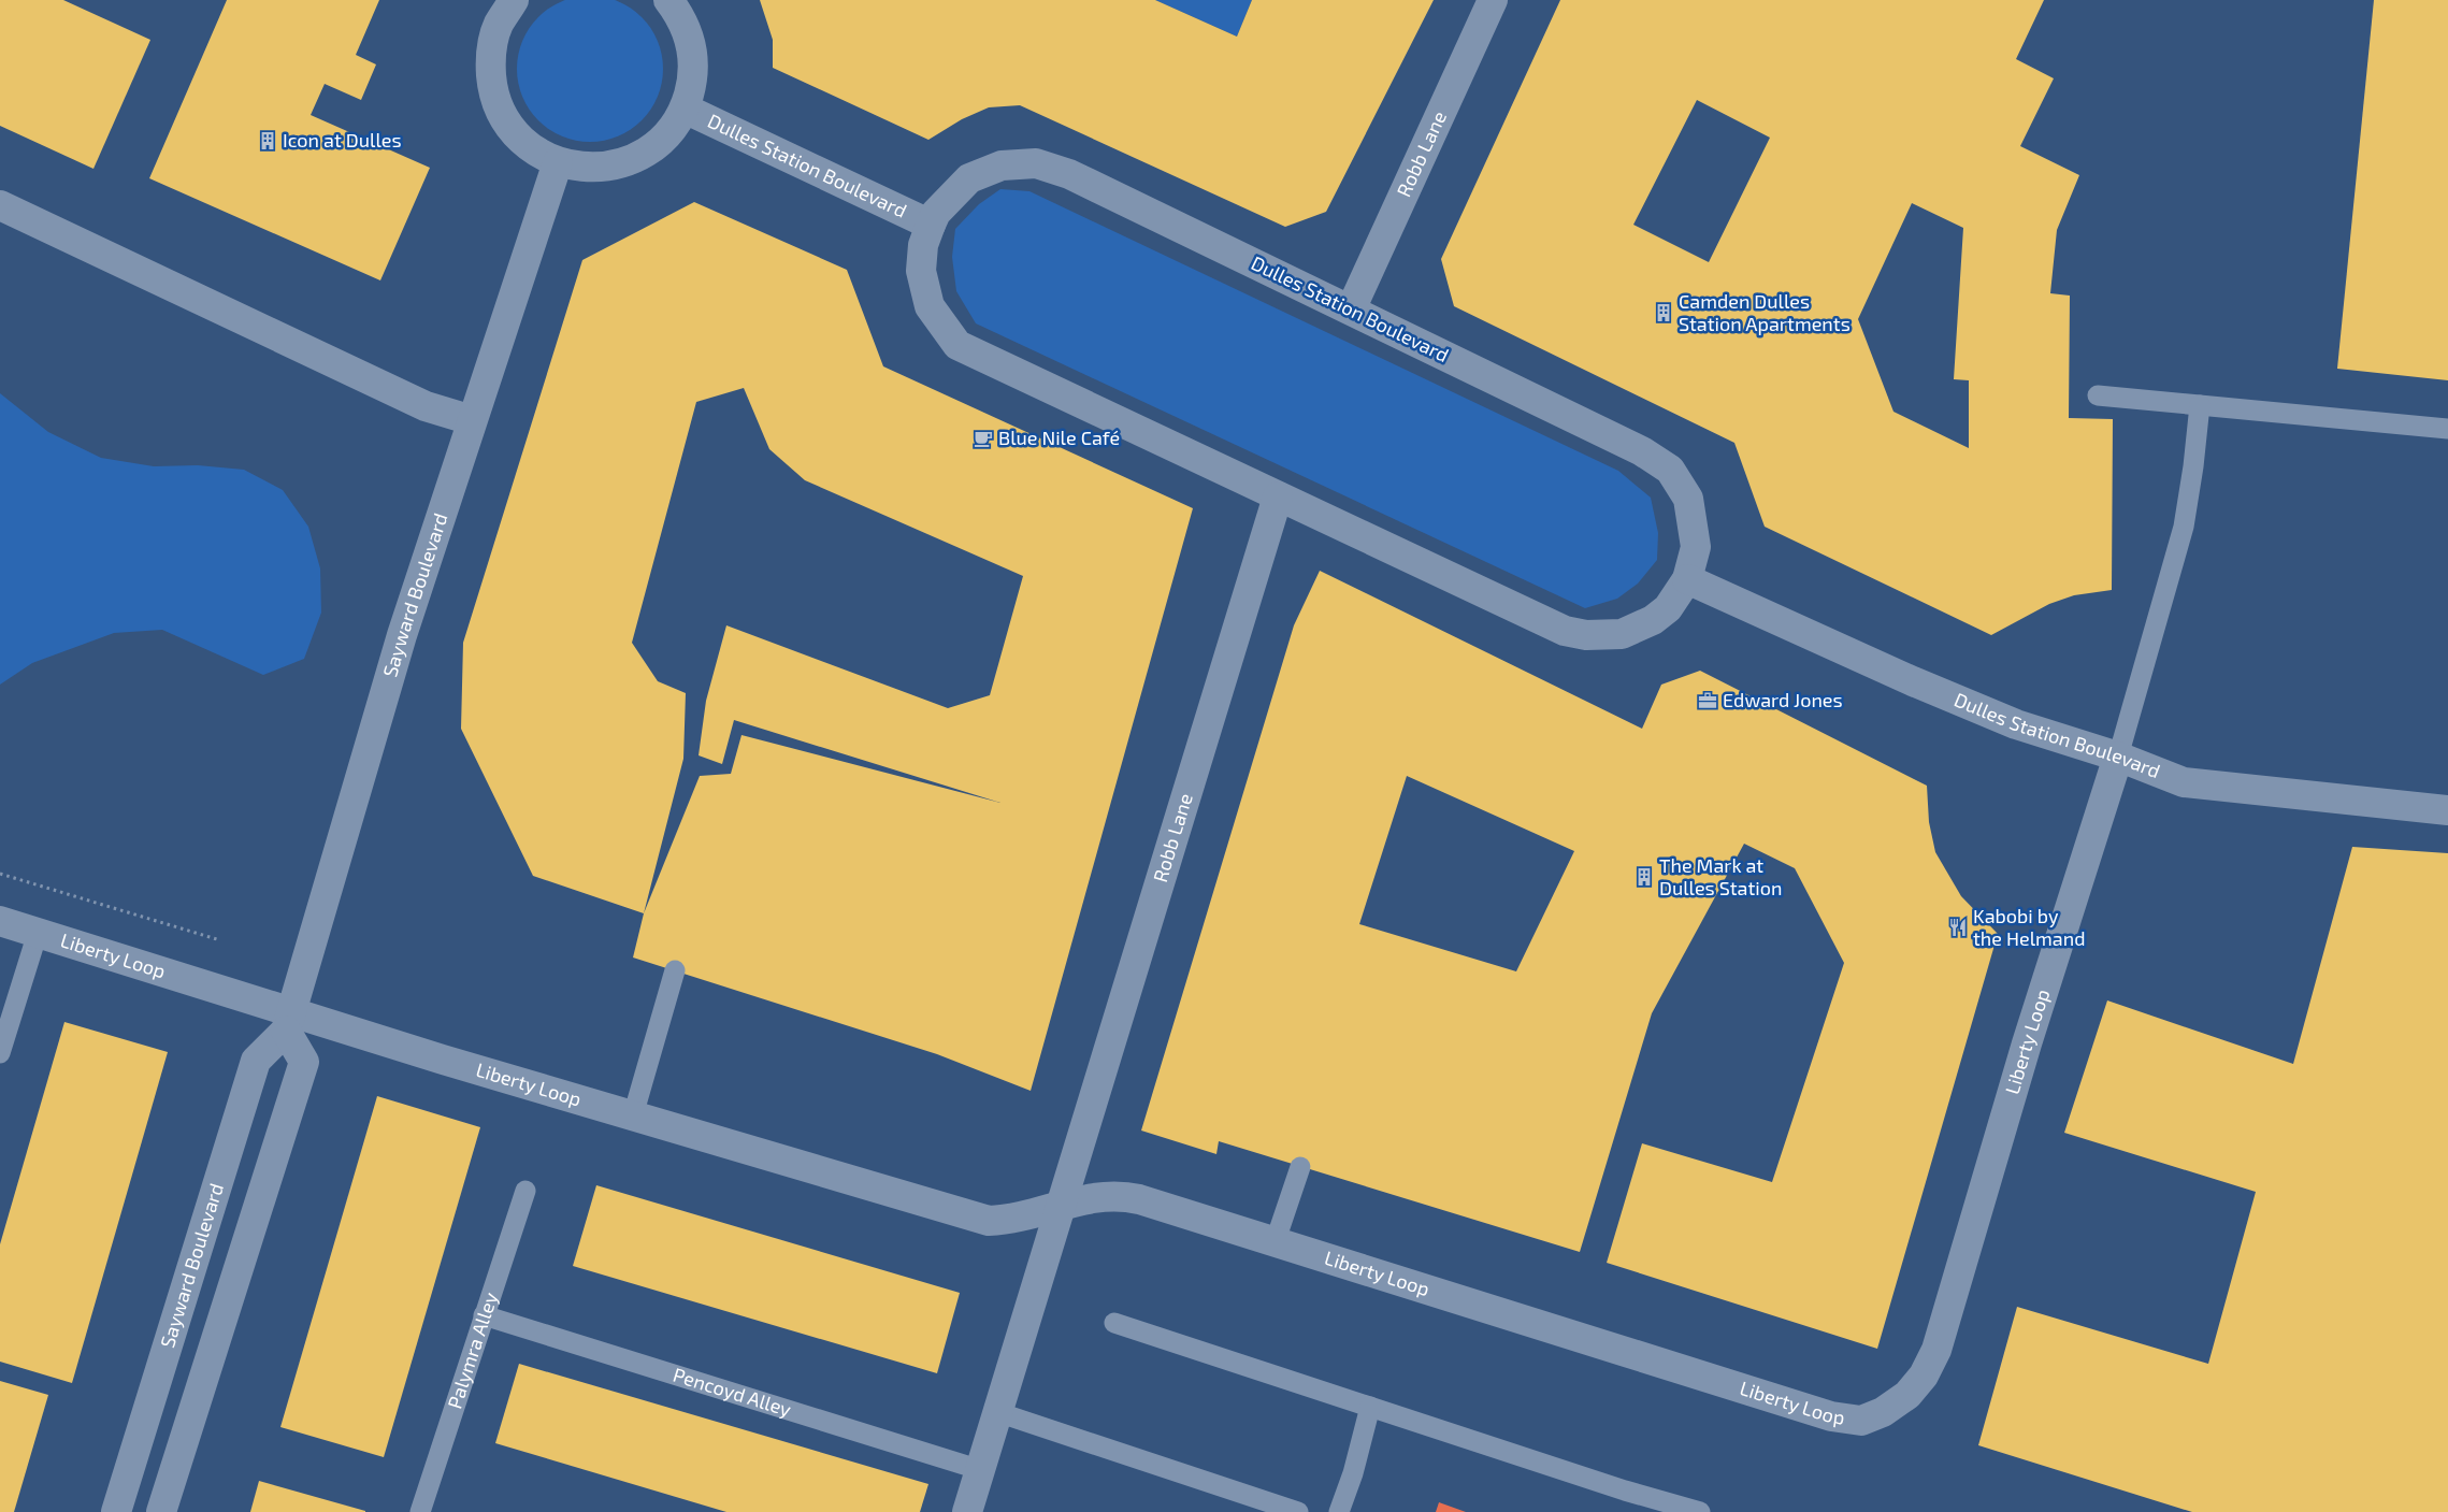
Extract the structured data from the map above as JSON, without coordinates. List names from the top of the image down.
{
  "streets": {
    "street": [
      "Robb Lane",
      "Dulles Station Boulevard",
      "Sayward Boulevard",
      "Liberty Loop"
    ],
    "lane": ["Palymra Alley", "Pencoyd Alley"]
  },
  "crossings": [
    ["Robb Lane", "Dulles Station Boulevard"],
    ["Robb Lane", "Liberty Loop"],
    ["Dulles Station Boulevard", "Liberty Loop"],
    ["Sayward Boulevard", "Liberty Loop"],
    ["Palymra Alley", "Pencoyd Alley"]
  ],
  "places": {
    "building": ["Icon at Dulles", "Camden Dulles Station Apartments", "The Mark at Dulles Station"],
    "cafe": ["Blue Nile Café"],
    "office": ["Edward Jones"],
    "restaurant": ["Kabobi by the Helmand"]
  }
}
